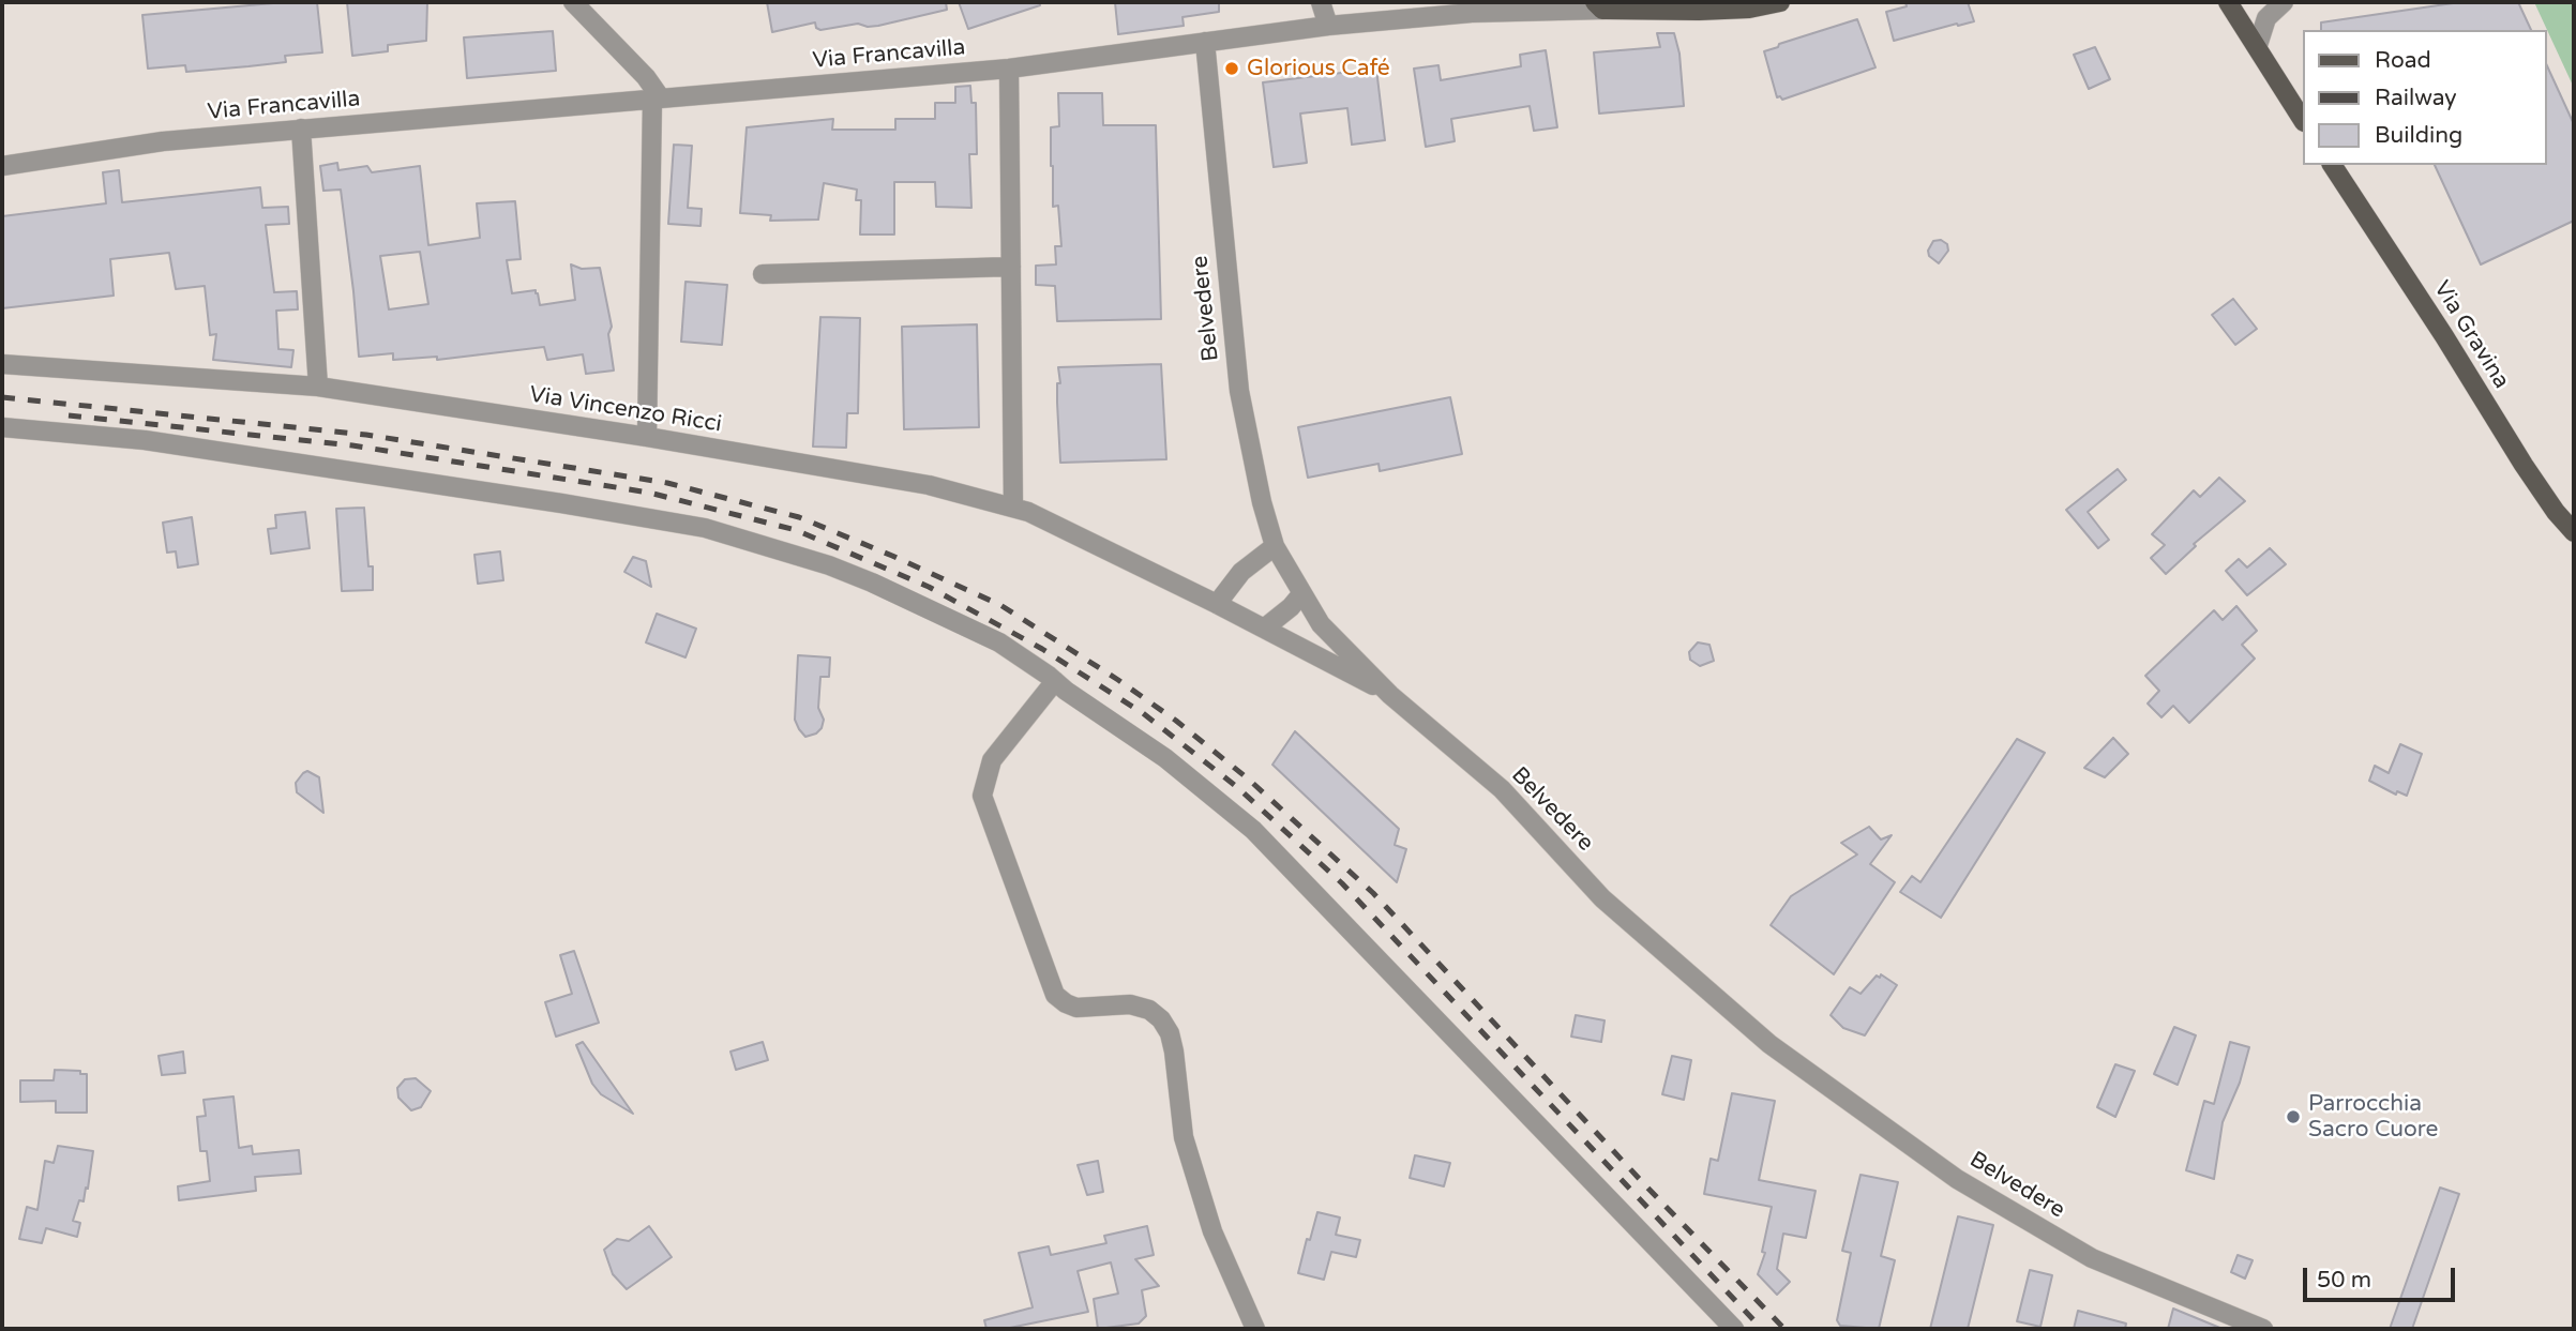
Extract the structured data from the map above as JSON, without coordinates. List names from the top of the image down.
{
  "streets": {
    "main road": ["Via Francavilla", "Via Gravina"],
    "street": ["Belvedere", "Via Vincenzo Ricci"]
  },
  "crossings": [
    ["Via Francavilla", "Belvedere"],
    ["Belvedere", "Via Vincenzo Ricci"]
  ],
  "places": ["Glorious Café", "Parrocchia Sacro Cuore"],
  "legend": ["Road", "Railway", "Building"],
  "scale_bar": "50 m"
}
